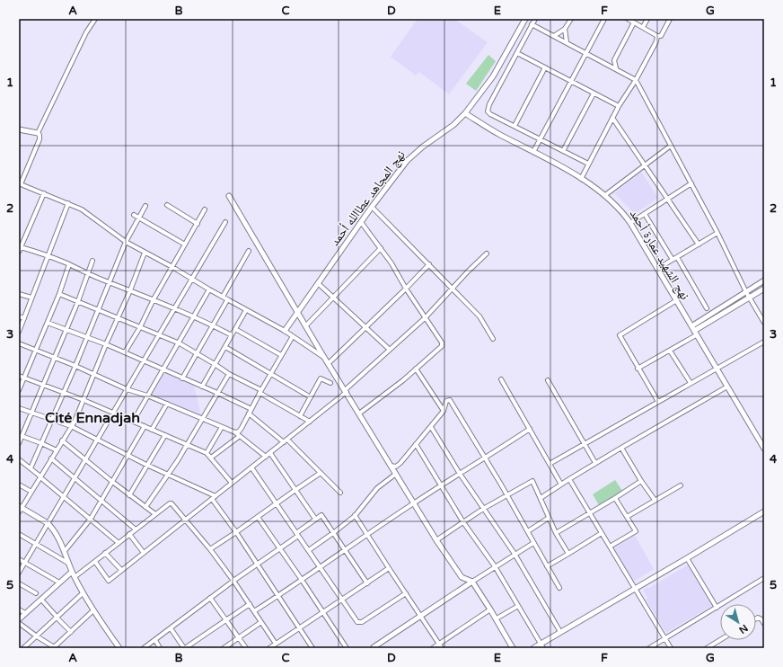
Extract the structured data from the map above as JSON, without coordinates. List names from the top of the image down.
{
  "streets": {
    "street": ["نهج المجاهد عطاالله أحمد", "نهج الشهيد عمارة أحمد"]
  },
  "crossings": [
    ["نهج المجاهد عطاالله أحمد", "نهج الشهيد عمارة أحمد"]
  ],
  "districts": ["Cité Ennadjah"],
  "north": "bottom right",
  "grid": {
    "columns": [
      "A",
      "B",
      "C",
      "D",
      "E",
      "F",
      "G"
    ],
    "rows": [
      "1",
      "2",
      "3",
      "4",
      "5"
    ]
  }
}
